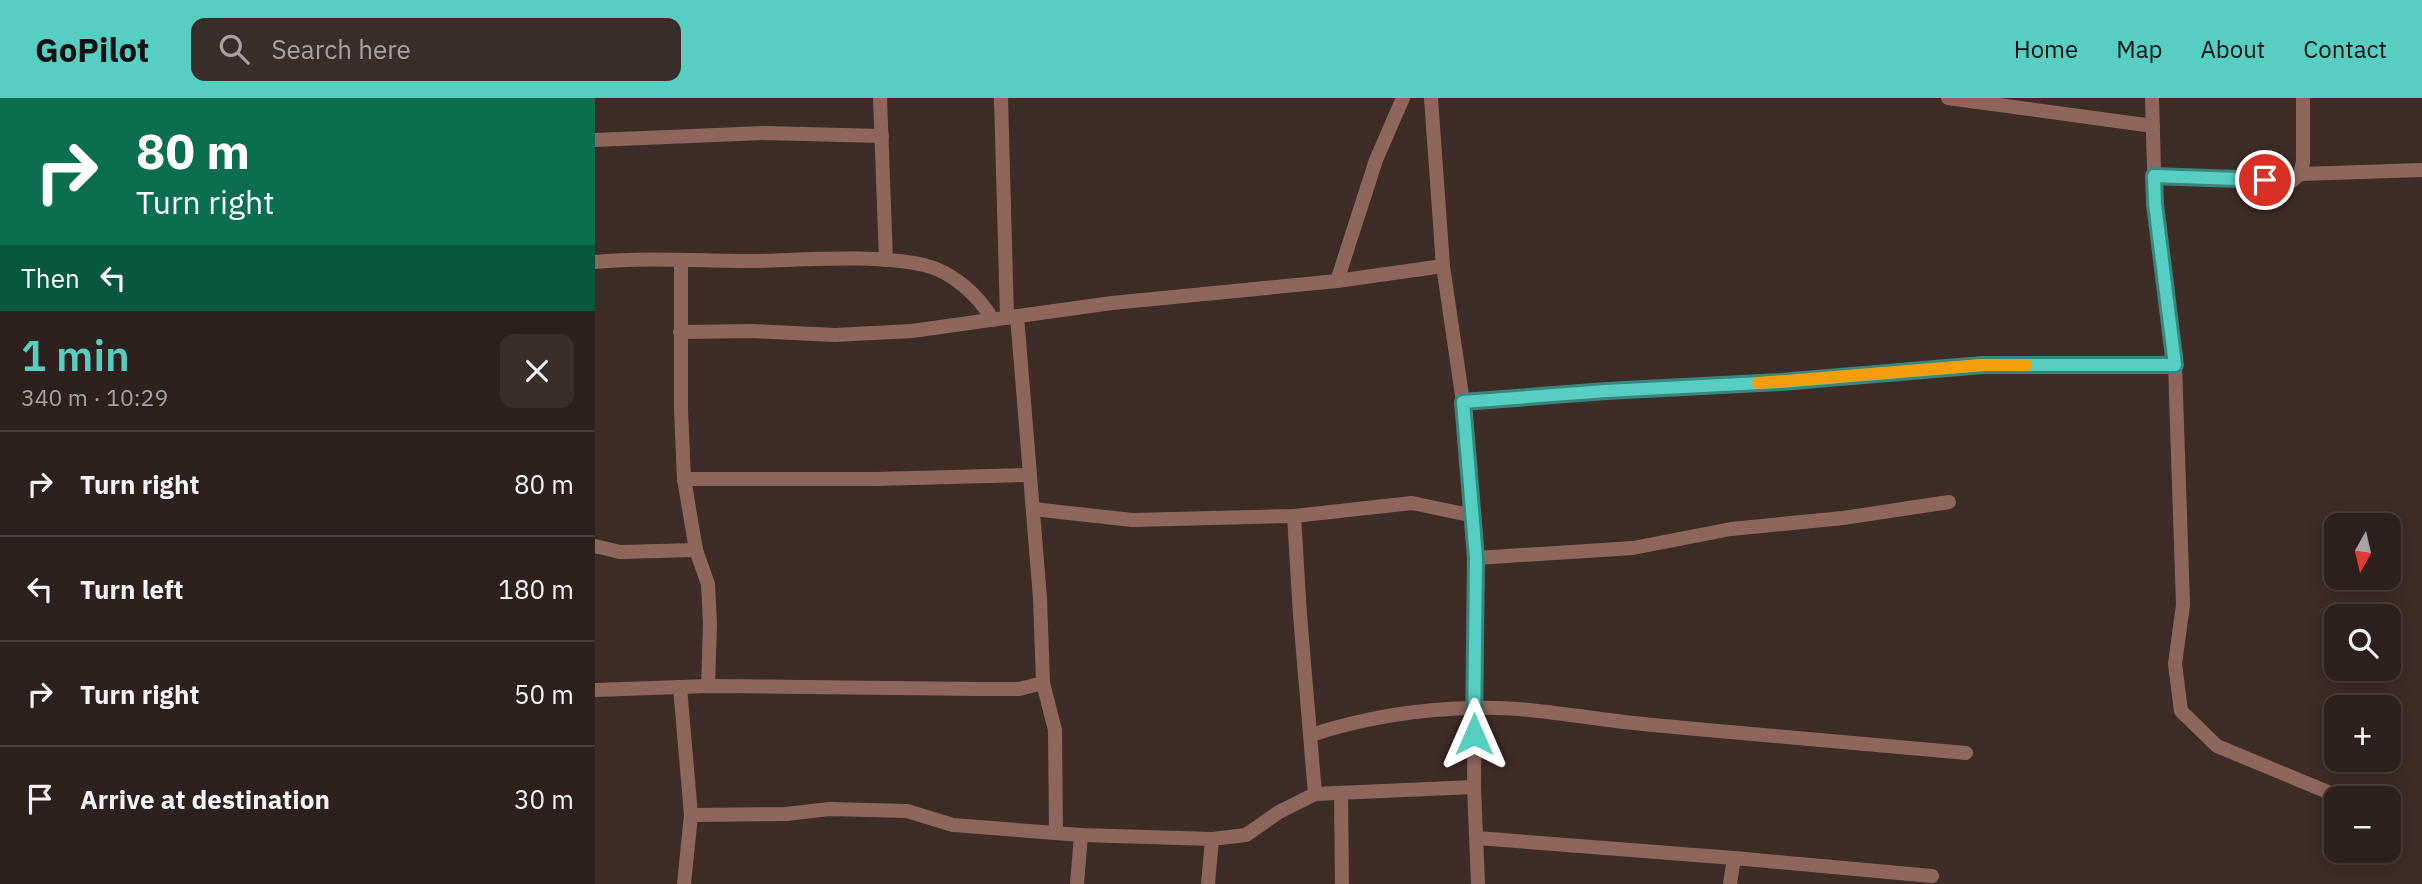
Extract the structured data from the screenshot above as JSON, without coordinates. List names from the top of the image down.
{
  "north": "bottom",
  "page": {
    "header": "GoPilot",
    "search": "Search here",
    "nav": [
      "Home",
      "Map",
      "About",
      "Contact"
    ],
    "turn": ["80 m", "Turn right"],
    "then": "Then",
    "heading": ["1 min", "340 m · 10:29"],
    "list": [
      {
        "name": "Turn right",
        "value": "80 m"
      },
      {
        "name": "Turn left",
        "value": "180 m"
      },
      {
        "name": "Turn right",
        "value": "50 m"
      },
      {
        "name": "Arrive at destination",
        "value": "30 m"
      }
    ],
    "map_buttons": ["+", "−"]
  }
}
